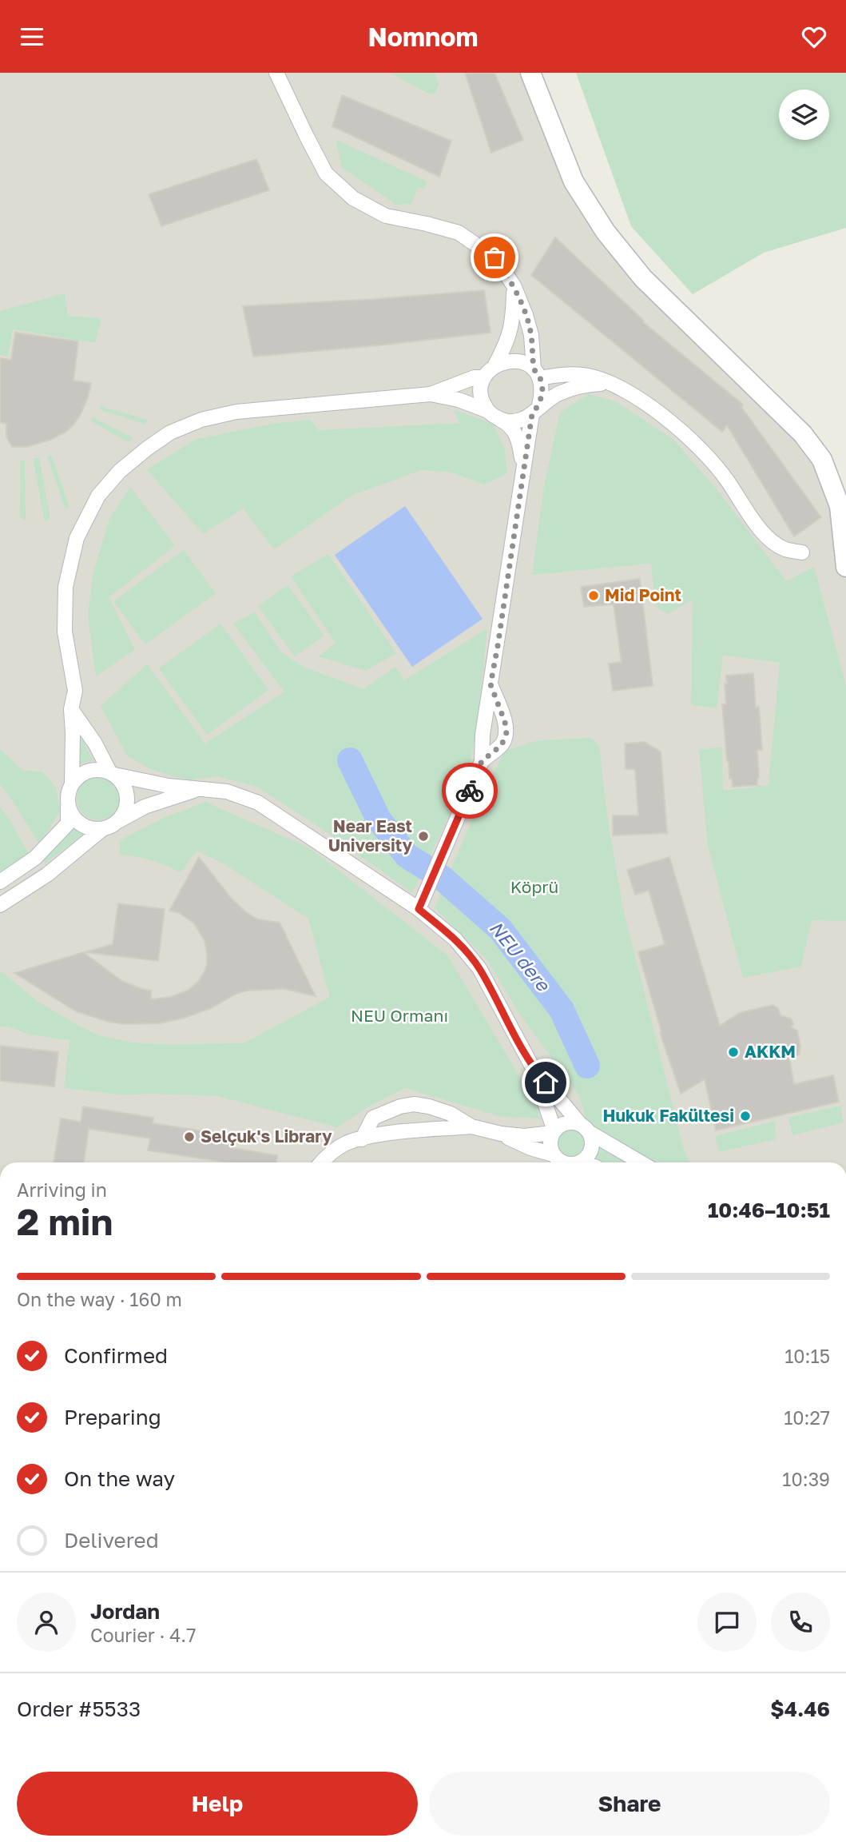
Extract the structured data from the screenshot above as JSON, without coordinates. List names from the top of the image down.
{
  "water": ["NEU dere"],
  "parks": ["Köprü", "NEU Ormanı"],
  "places": [
    "Mid Point",
    "Near East University",
    "AKKM",
    "Hukuk Fakültesi",
    "Selçuk's Library"
  ],
  "page": {
    "header": "Nomnom",
    "heading": ["2 min", "Arriving in", "10:46–10:51"],
    "panel": [
      "Jordan",
      "Courier · 4.7",
      "Order #5533",
      "$4.46"
    ],
    "bar": "On the way · 160 m",
    "list": [
      ["Confirmed", "10:15"],
      ["Preparing", "10:27"],
      ["On the way", "10:39"],
      "Delivered"
    ],
    "buttons": ["Help", "Share"]
  }
}
